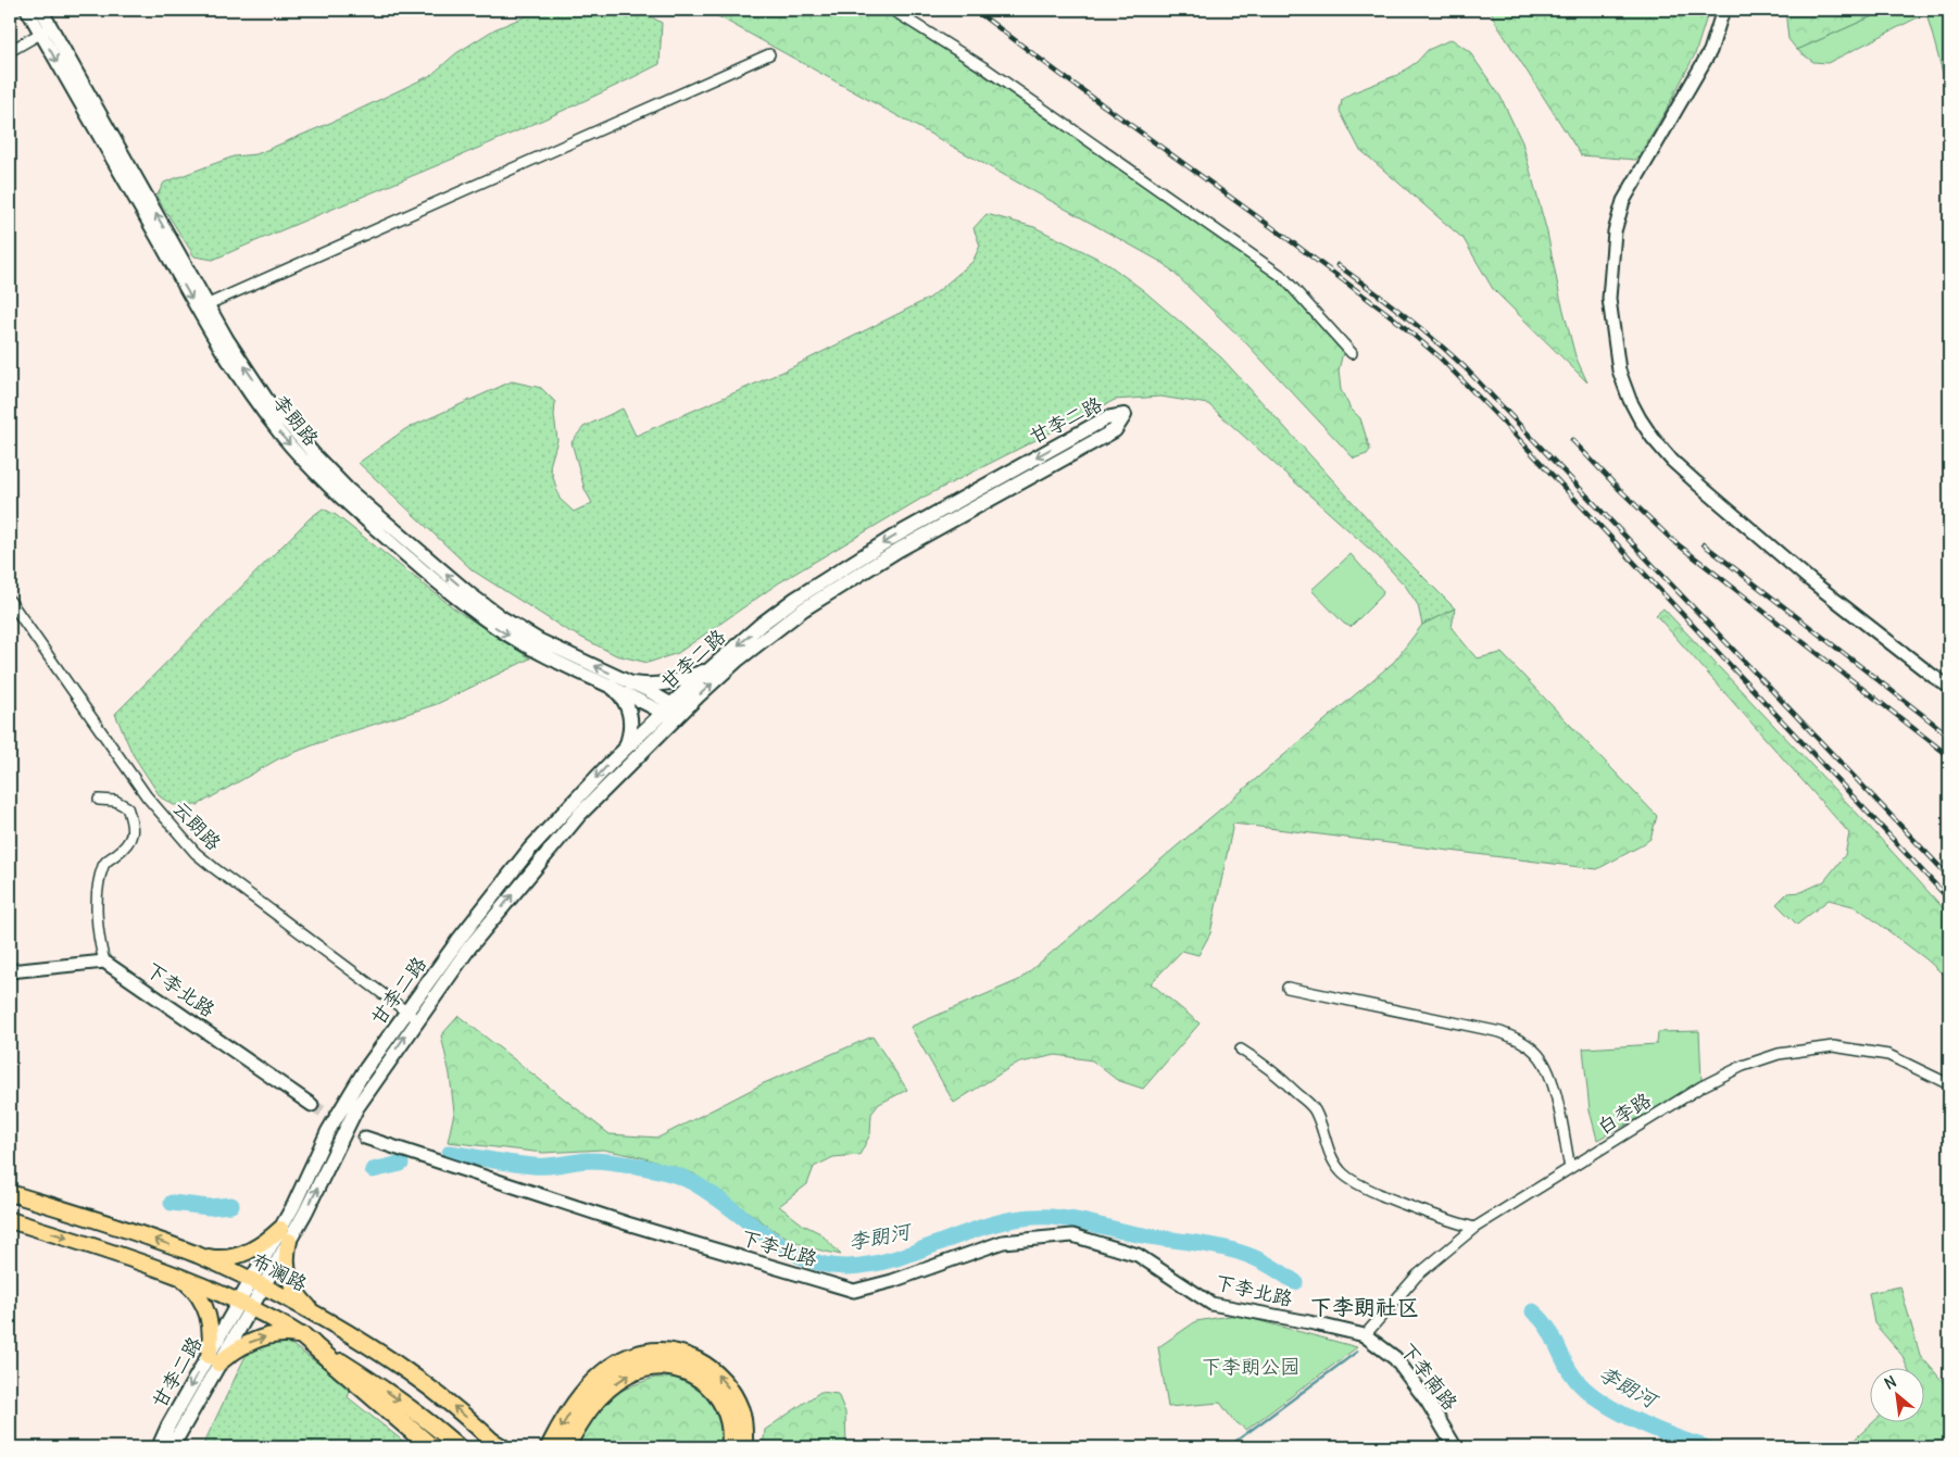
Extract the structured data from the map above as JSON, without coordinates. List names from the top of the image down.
{
  "streets": {
    "main road": ["甘李二路", "布澜路", "下李南路"],
    "street": [
      "李朗路",
      "云朗路",
      "下李北路",
      "白李路"
    ]
  },
  "crossings": [
    ["李朗路", "甘李二路"],
    ["甘李二路", "云朗路"],
    ["甘李二路", "布澜路"],
    ["下李北路", "白李路"],
    ["下李北路", "下李南路"],
    ["白李路", "下李南路"]
  ],
  "districts": ["下李朗社区"],
  "water": ["李朗河"],
  "parks": ["下李朗公园"],
  "north": "top left"
}
